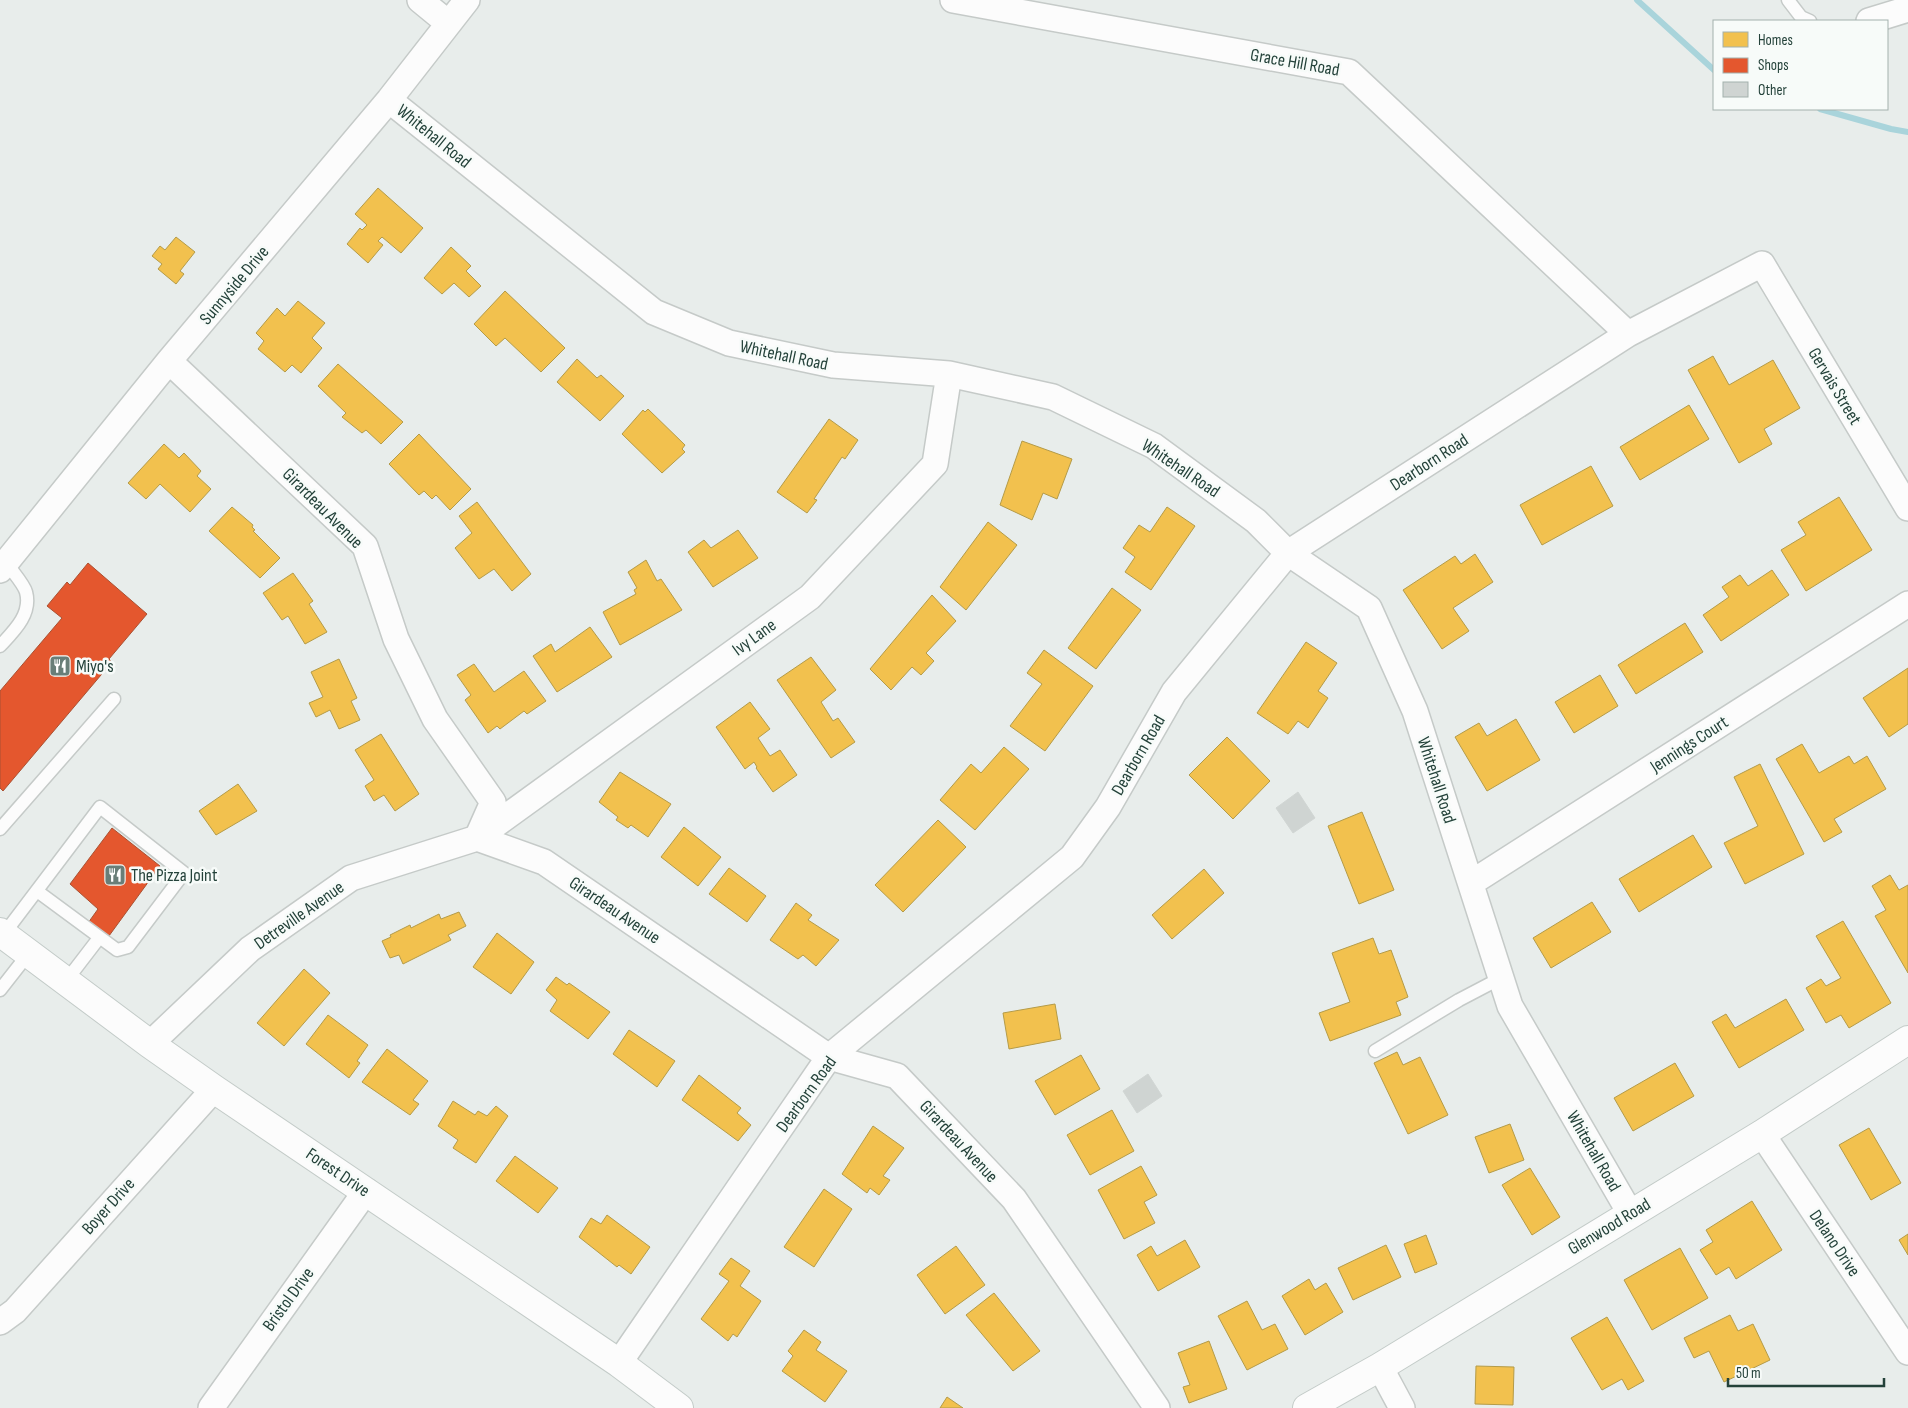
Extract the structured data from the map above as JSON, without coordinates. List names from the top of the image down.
{
  "streets": {
    "main road": ["Forest Drive", "Glenwood Road"],
    "street": [
      "Grace Hill Road",
      "Whitehall Road",
      "Sunnyside Drive",
      "Gervais Street",
      "Dearborn Road",
      "Girardeau Avenue",
      "Ivy Lane",
      "Jennings Court",
      "Detreville Avenue",
      "Boyer Drive",
      "Delano Drive",
      "Bristol Drive"
    ]
  },
  "crossings": [
    ["Grace Hill Road", "Dearborn Road"],
    ["Whitehall Road", "Sunnyside Drive"],
    ["Whitehall Road", "Dearborn Road"],
    ["Whitehall Road", "Ivy Lane"],
    ["Whitehall Road", "Jennings Court"],
    ["Whitehall Road", "Glenwood Road"],
    ["Sunnyside Drive", "Girardeau Avenue"],
    ["Gervais Street", "Dearborn Road"],
    ["Dearborn Road", "Girardeau Avenue"],
    ["Dearborn Road", "Forest Drive"],
    ["Girardeau Avenue", "Ivy Lane"],
    ["Girardeau Avenue", "Detreville Avenue"],
    ["Ivy Lane", "Detreville Avenue"],
    ["Detreville Avenue", "Forest Drive"],
    ["Forest Drive", "Boyer Drive"],
    ["Forest Drive", "Bristol Drive"],
    ["Glenwood Road", "Delano Drive"]
  ],
  "places": {
    "restaurant": ["Miyo's", "The Pizza Joint"]
  },
  "legend": ["Homes", "Shops", "Other"],
  "scale_bar": "50 m"
}
